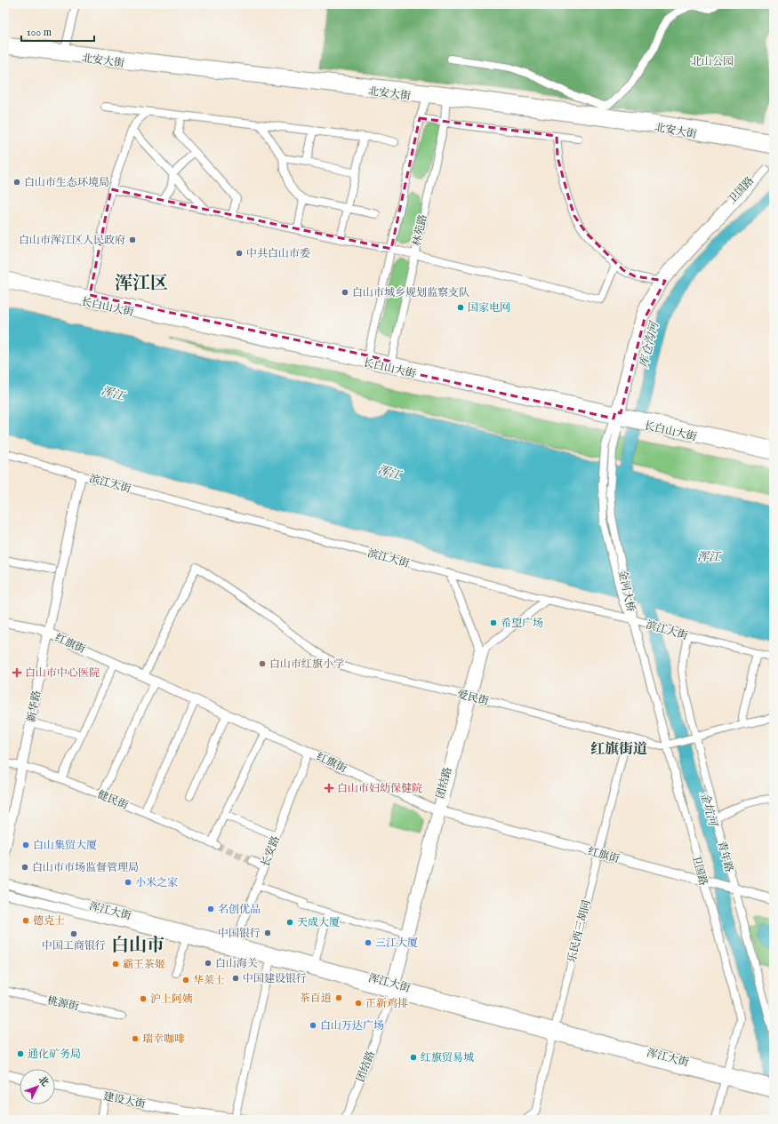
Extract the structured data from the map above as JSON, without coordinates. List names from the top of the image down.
{
  "streets": {
    "highway": ["北安大街"],
    "main road": [
      "长白山大街",
      "红旗街",
      "新华路",
      "浑江大街",
      "建设大街"
    ],
    "street": [
      "卫国路",
      "林苑路",
      "滨江大街",
      "金河大桥",
      "爱民街",
      "团结路",
      "健民街",
      "长安路",
      "青年路",
      "乐民西三胡同",
      "桃源街"
    ]
  },
  "crossings": [
    ["北安大街", "林苑路"],
    ["卫国路", "长白山大街"],
    ["卫国路", "滨江大街"],
    ["卫国路", "金河大桥"],
    ["卫国路", "红旗街"],
    ["卫国路", "爱民街"],
    ["卫国路", "浑江大街"],
    ["林苑路", "长白山大街"],
    ["滨江大街", "金河大桥"],
    ["滨江大街", "新华路"],
    ["滨江大街", "青年路"],
    ["红旗街", "爱民街"],
    ["红旗街", "新华路"],
    ["红旗街", "团结路"],
    ["红旗街", "长安路"],
    ["红旗街", "青年路"],
    ["红旗街", "乐民西三胡同"],
    ["爱民街", "团结路"],
    ["爱民街", "青年路"],
    ["爱民街", "乐民西三胡同"],
    ["新华路", "健民街"],
    ["团结路", "浑江大街"],
    ["长安路", "浑江大街"],
    ["浑江大街", "乐民西三胡同"]
  ],
  "districts": ["浑江区", "红旗街道", "白山市"],
  "water": ["库仓沟河", "浑江", "金坑河"],
  "parks": ["北山公园"],
  "places": {
    "other": [
      "白山市生态环境局",
      "白山市浑江区人民政府",
      "中共白山市委",
      "白山市城乡规划监察支队",
      "国家电网",
      "希望广场",
      "白山市红旗小学",
      "白山集贸大厦",
      "白山市市场监督管理局",
      "小米之家",
      "名创优品",
      "德克士",
      "天成大厦",
      "中国银行",
      "中国工商银行",
      "三江大厦",
      "白山海关",
      "霸王茶姬",
      "中国建设银行",
      "华莱士",
      "茶百道",
      "沪上阿姨",
      "正新鸡排",
      "白山万达广场",
      "瑞幸咖啡",
      "通化矿务局",
      "红旗贸易城"
    ],
    "health": ["白山市中心医院", "白山市妇幼保健院"]
  },
  "scale_bar": "100 m",
  "north": "top right"
}
